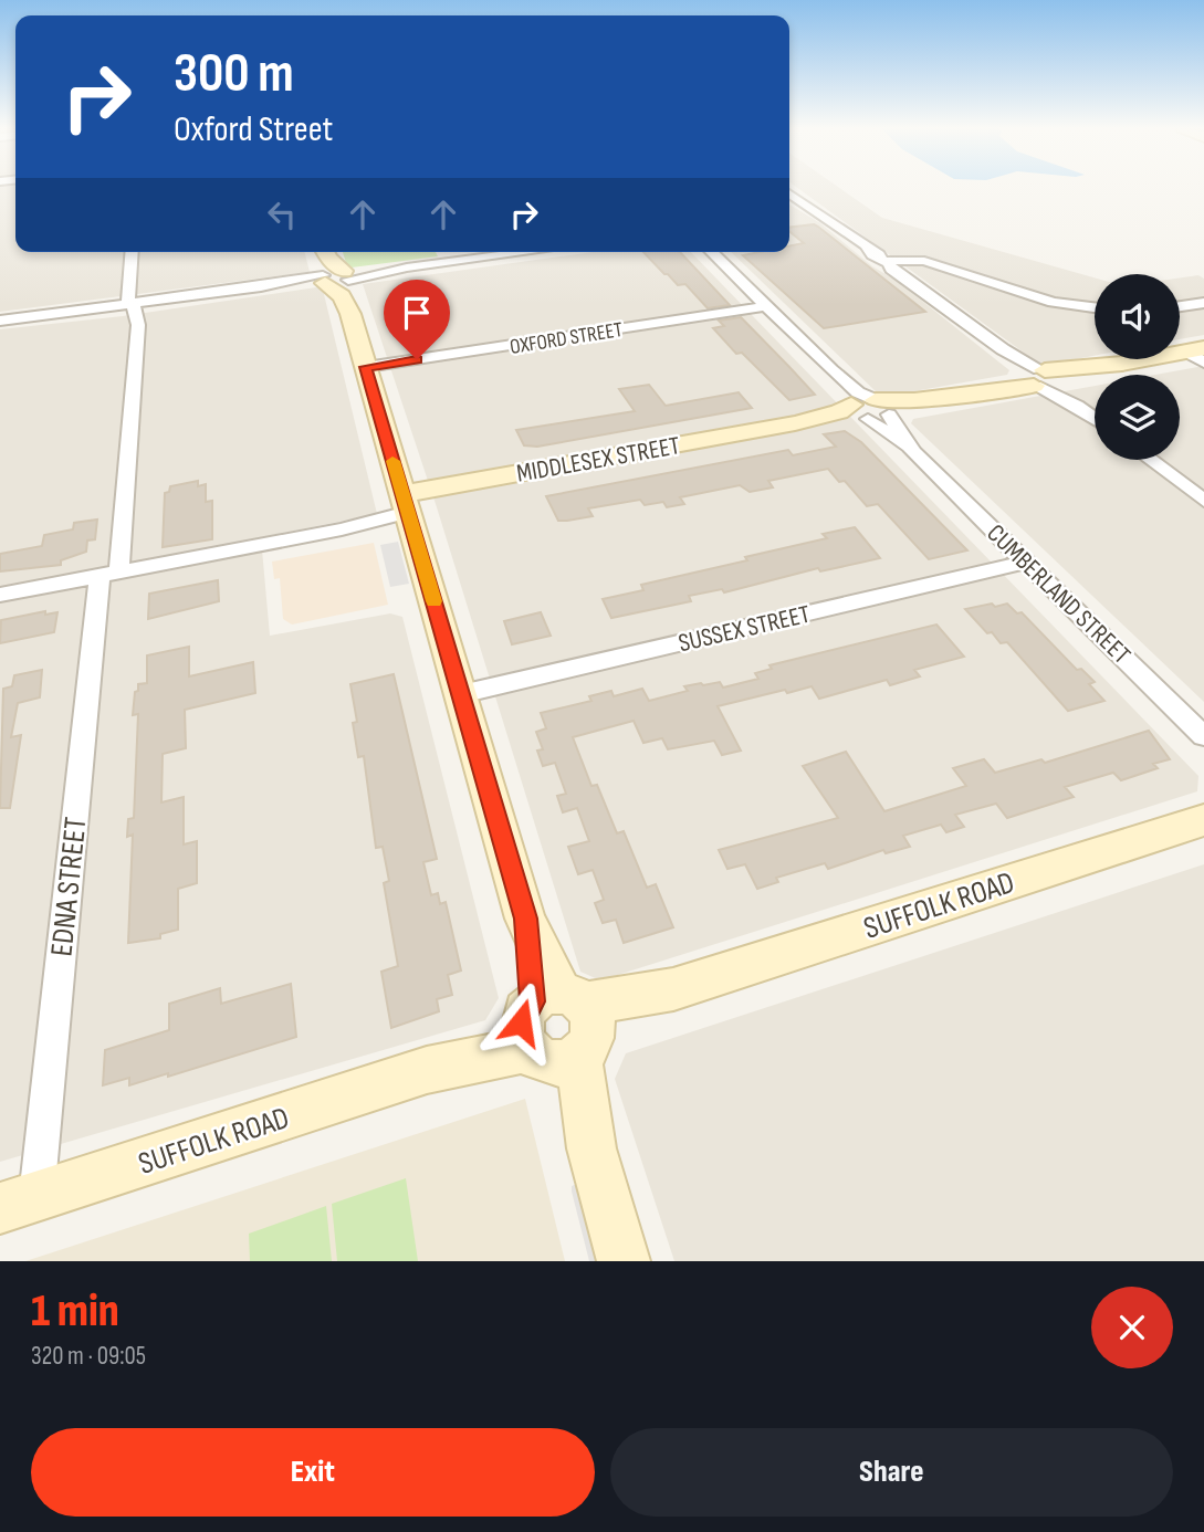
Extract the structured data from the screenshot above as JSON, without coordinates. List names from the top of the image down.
{
  "streets": {
    "street": [
      "OXFORD STREET",
      "MIDDLESEX STREET",
      "CUMBERLAND STREET",
      "SUSSEX STREET",
      "EDNA STREET",
      "SUFFOLK ROAD"
    ]
  },
  "crossings": [
    ["OXFORD STREET", "CUMBERLAND STREET"],
    ["MIDDLESEX STREET", "CUMBERLAND STREET"],
    ["CUMBERLAND STREET", "SUSSEX STREET"],
    ["EDNA STREET", "SUFFOLK ROAD"]
  ],
  "page": {
    "turn": ["300 m", "Oxford Street"],
    "heading": ["1 min", "320 m · 09:05"],
    "buttons": ["Exit", "Share"]
  }
}
